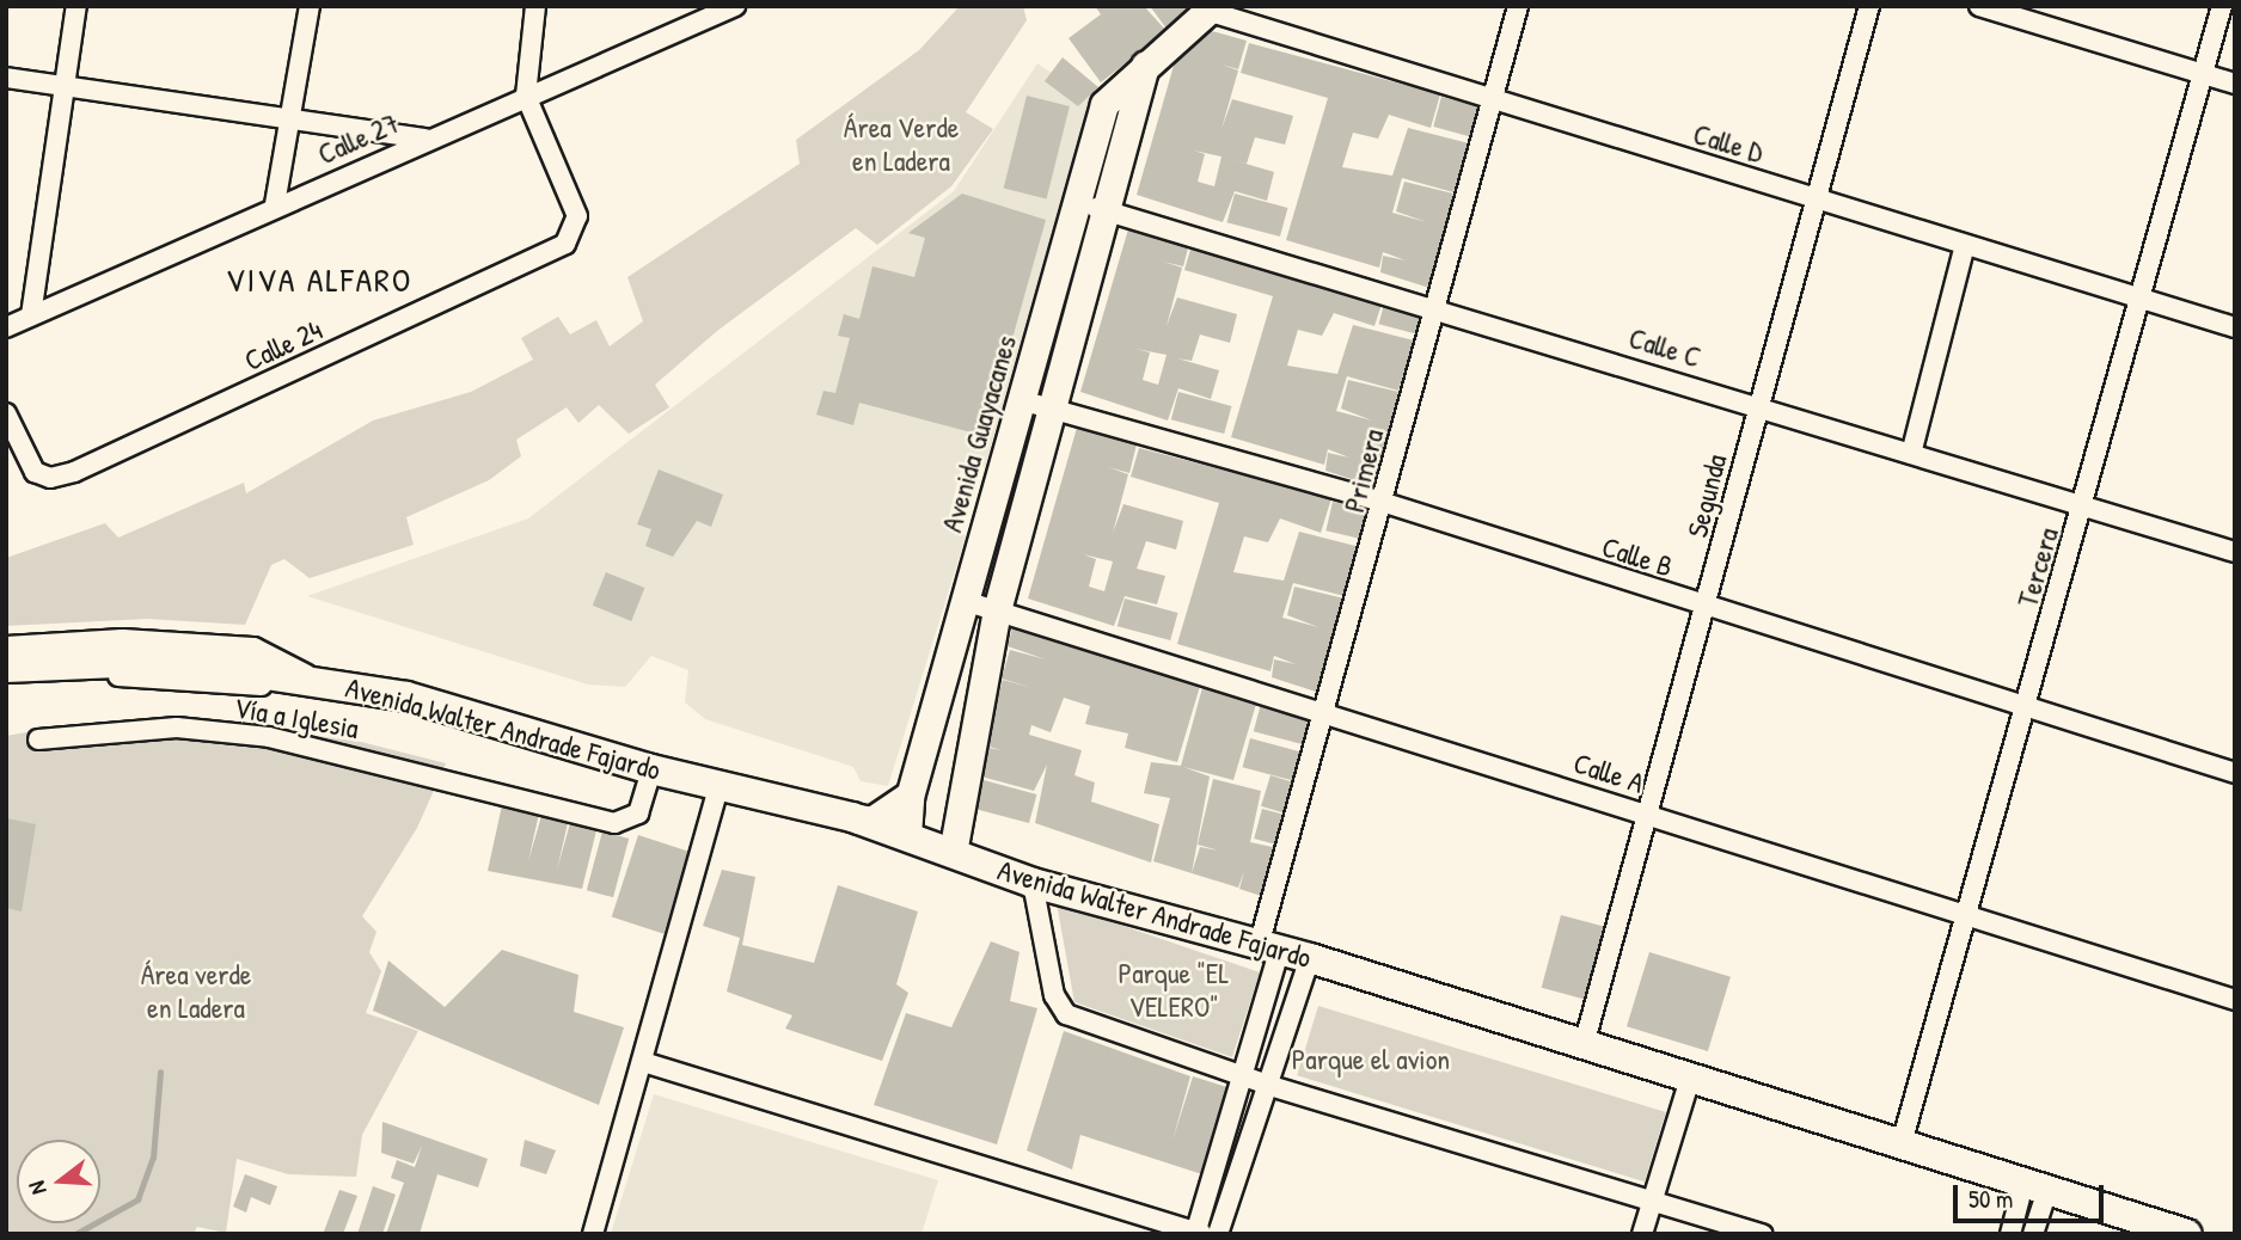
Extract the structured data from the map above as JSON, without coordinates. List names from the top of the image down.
{
  "streets": {
    "main road": ["Avenida Walter Andrade Fajardo"],
    "street": [
      "Calle 27",
      "Calle D",
      "Calle 24",
      "Calle C",
      "Avenida Guayacanes",
      "Primera",
      "Segunda",
      "Calle B",
      "Tercera",
      "Vía a Iglesia",
      "Calle A"
    ]
  },
  "crossings": [
    ["Calle 27", "Calle 24"],
    ["Calle D", "Avenida Guayacanes"],
    ["Calle D", "Primera"],
    ["Calle D", "Segunda"],
    ["Calle D", "Tercera"],
    ["Calle C", "Avenida Guayacanes"],
    ["Calle C", "Primera"],
    ["Calle C", "Segunda"],
    ["Calle C", "Tercera"],
    ["Avenida Guayacanes", "Calle B"],
    ["Avenida Guayacanes", "Avenida Walter Andrade Fajardo"],
    ["Avenida Guayacanes", "Calle A"],
    ["Primera", "Calle B"],
    ["Primera", "Avenida Walter Andrade Fajardo"],
    ["Primera", "Calle A"],
    ["Segunda", "Calle B"],
    ["Segunda", "Avenida Walter Andrade Fajardo"],
    ["Segunda", "Calle A"],
    ["Calle B", "Tercera"],
    ["Tercera", "Avenida Walter Andrade Fajardo"],
    ["Tercera", "Calle A"],
    ["Vía a Iglesia", "Avenida Walter Andrade Fajardo"]
  ],
  "districts": ["VIVA ALFARO"],
  "parks": [
    "Área Verde en Ladera",
    "Parque \"EL VELERO\"",
    "Área verde en Ladera",
    "Parque el avion"
  ],
  "scale_bar": "50 m",
  "north": "left"
}
